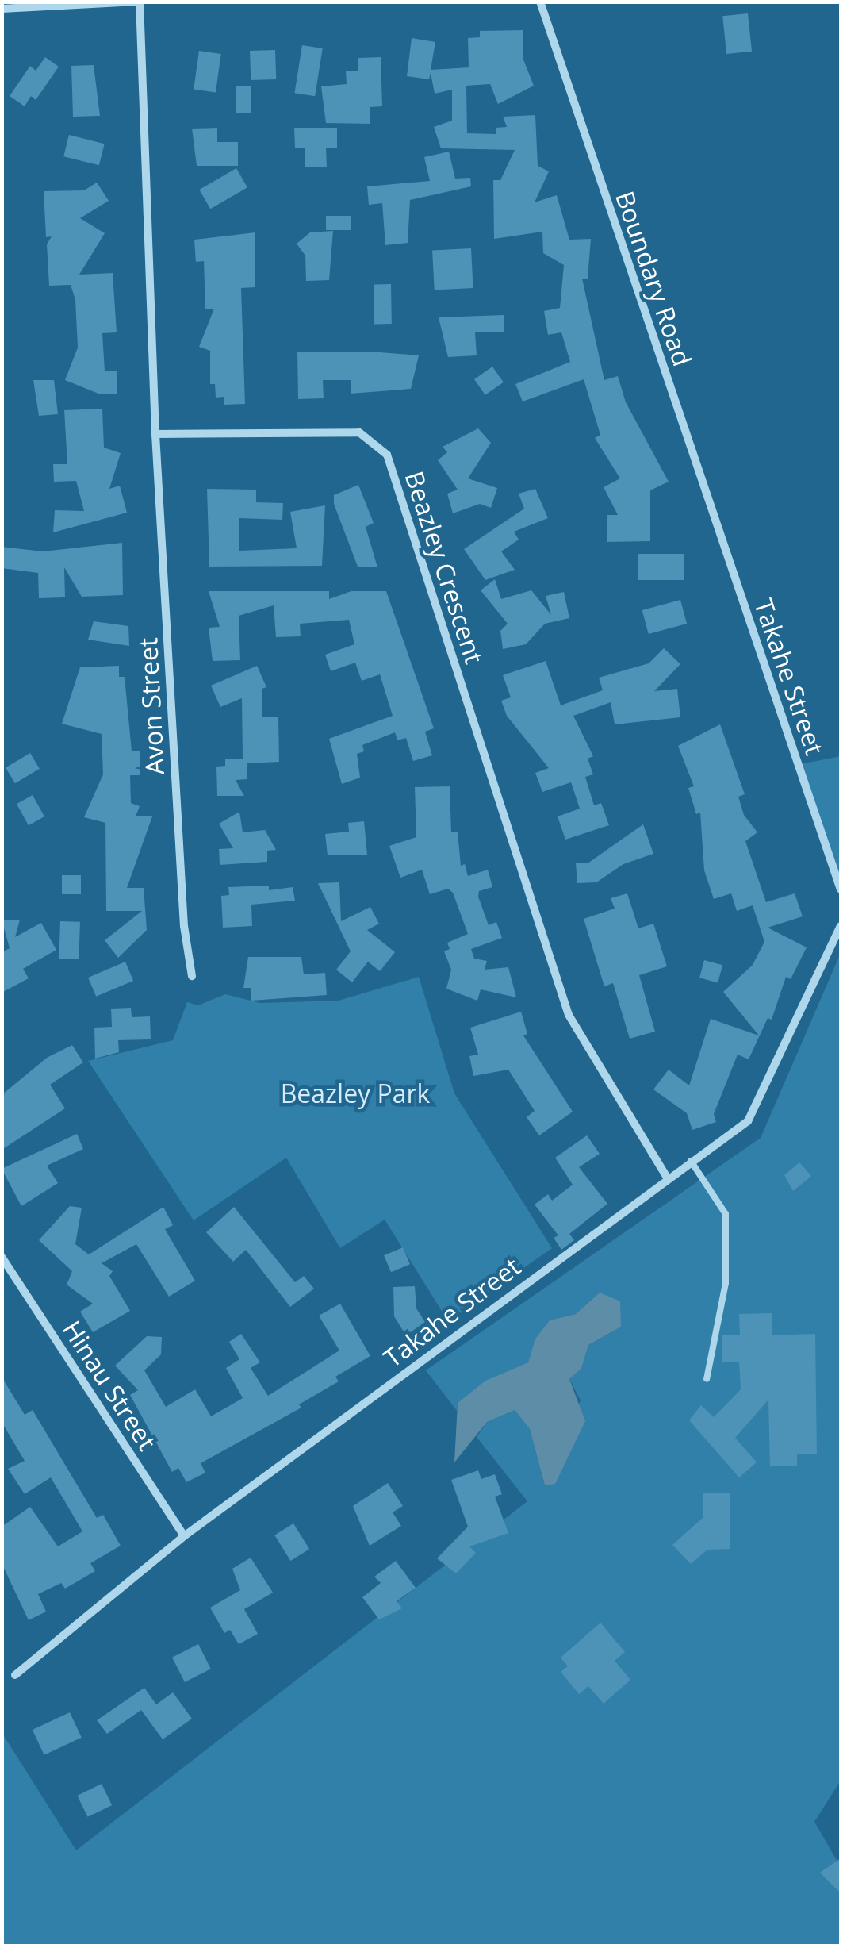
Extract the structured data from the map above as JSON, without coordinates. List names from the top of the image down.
{
  "streets": {
    "street": [
      "Boundary Road",
      "Beazley Crescent",
      "Takahe Street",
      "Avon Street",
      "Hinau Street"
    ]
  },
  "crossings": [
    ["Boundary Road", "Takahe Street"],
    ["Beazley Crescent", "Takahe Street"],
    ["Beazley Crescent", "Avon Street"],
    ["Takahe Street", "Hinau Street"]
  ],
  "parks": ["Beazley Park"]
}
